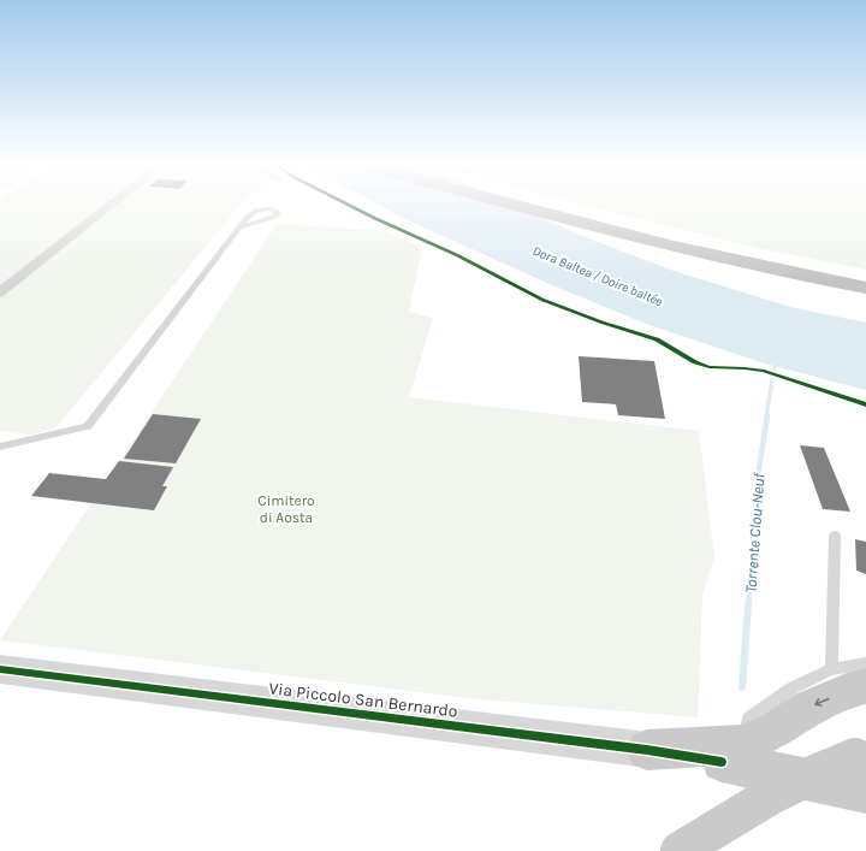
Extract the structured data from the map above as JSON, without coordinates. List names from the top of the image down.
{
  "streets": {
    "street": ["Via Piccolo San Bernardo"]
  },
  "water": ["Dora Baltea / Doire baltée", "Torrente Clou-Neuf"],
  "parks": ["Cimitero di Aosta"]
}
